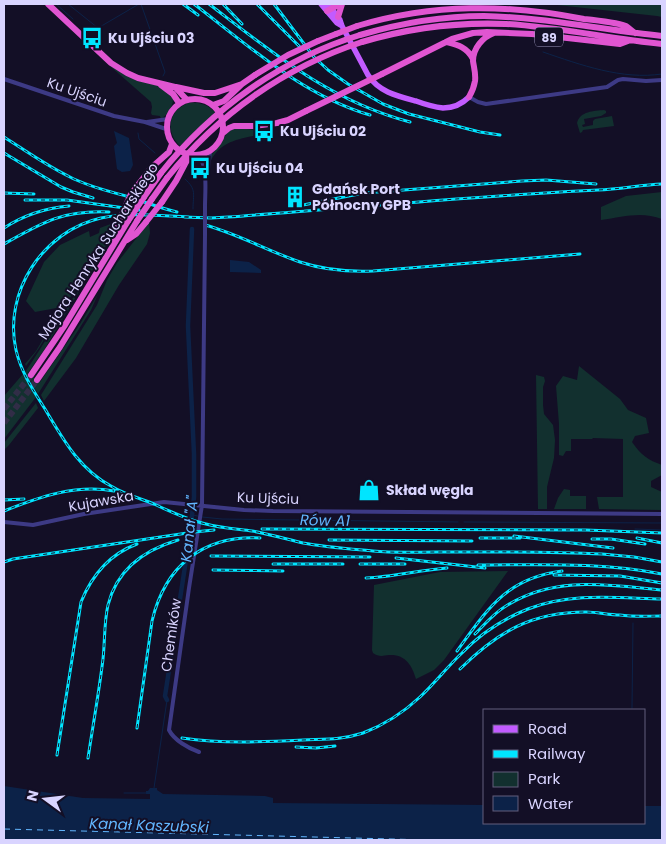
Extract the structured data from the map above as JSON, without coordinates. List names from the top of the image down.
{
  "streets": {
    "highway": ["89", "Majora Henryka Sucharskiego"],
    "street": ["Ku Ujściu", "Kujawska", "Chemików"]
  },
  "crossings": [
    ["89", "Ku Ujściu"],
    ["89", "Majora Henryka Sucharskiego"],
    ["Ku Ujściu", "Kujawska"],
    ["Ku Ujściu", "Chemików"],
    ["Kujawska", "Chemików"]
  ],
  "water": ["Rów A1", "Kanał \"A\"", "Kanał Kaszubski"],
  "places": {
    "bus stop": ["Ku Ujściu 03", "Ku Ujściu 02", "Ku Ujściu 04"],
    "building": ["Gdańsk Port Północny GPB"],
    "shop": ["Skład węgla"]
  },
  "legend": [
    "Road",
    "Railway",
    "Park",
    "Water"
  ],
  "north": "left"
}
